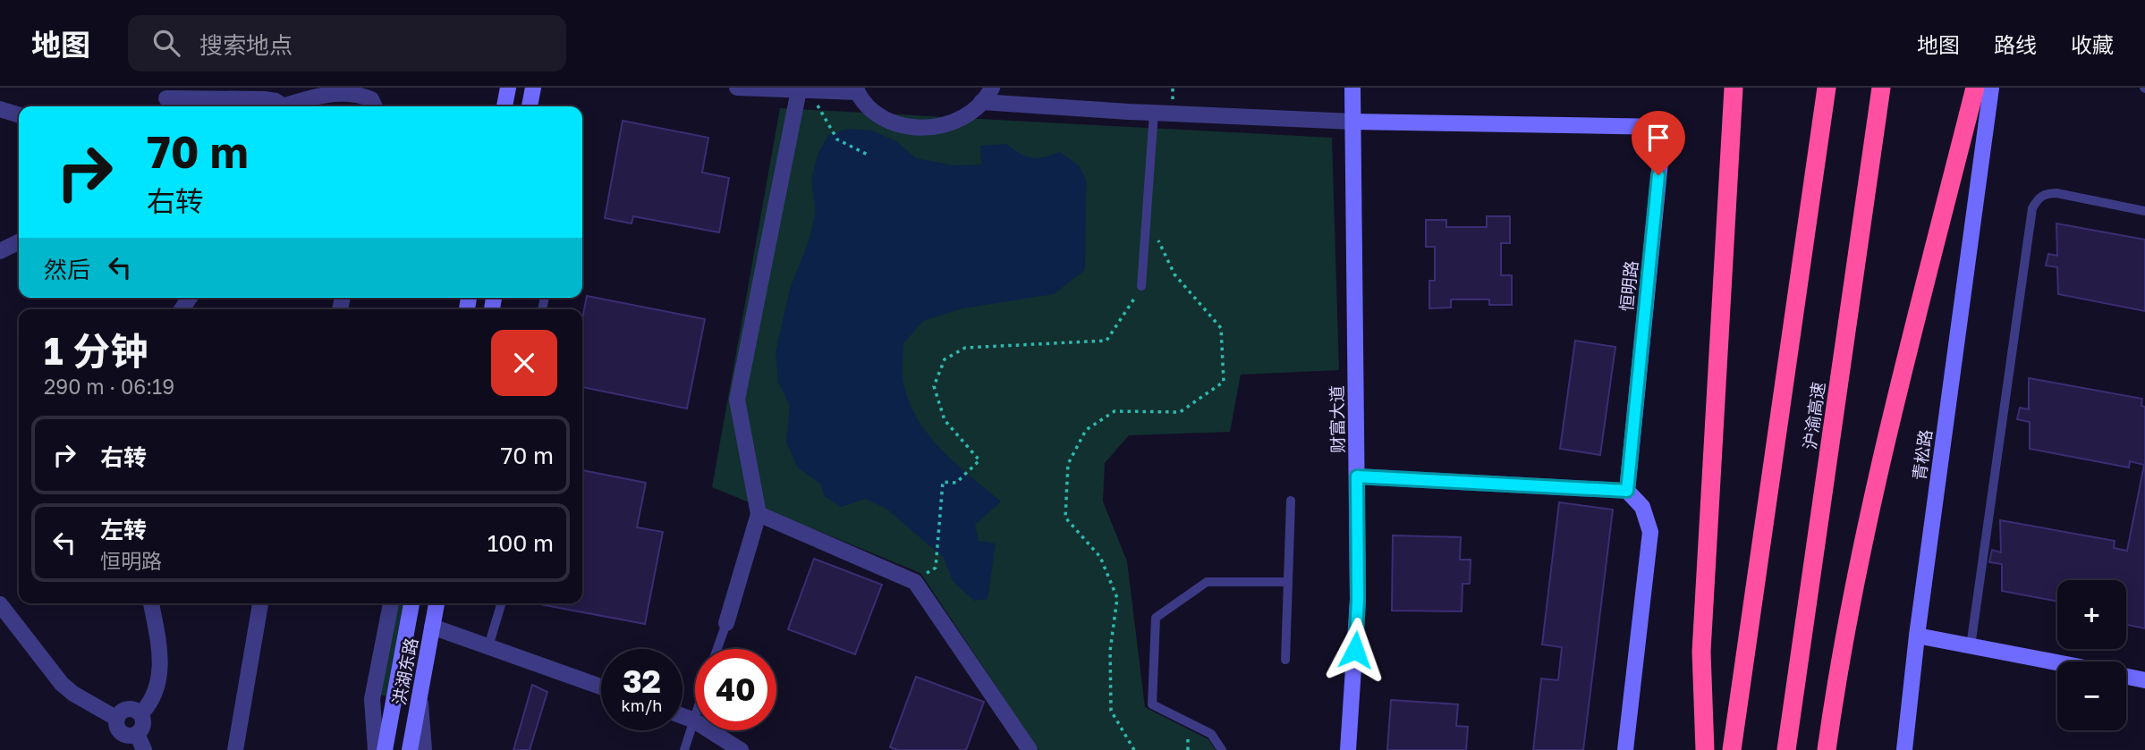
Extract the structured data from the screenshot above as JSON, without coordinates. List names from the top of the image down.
{
  "streets": {
    "highway": ["沪渝高速"],
    "street": [
      "恒明路",
      "财富大道",
      "青松路",
      "洪湖东路"
    ]
  },
  "crossings": [
    ["恒明路", "财富大道"]
  ],
  "page": {
    "header": "地图",
    "search": "搜索地点",
    "nav": ["地图", "路线", "收藏"],
    "turn": ["70 m", "右转"],
    "then": "然后",
    "heading": ["1 分钟", "290 m · 06:19"],
    "list": [
      {
        "name": "右转",
        "value": "70 m"
      },
      {
        "name": "左转",
        "note": "恒明路",
        "value": "100 m"
      }
    ],
    "map_buttons": ["+", "−"],
    "speed": "32 km/h",
    "limit": "40"
  }
}
